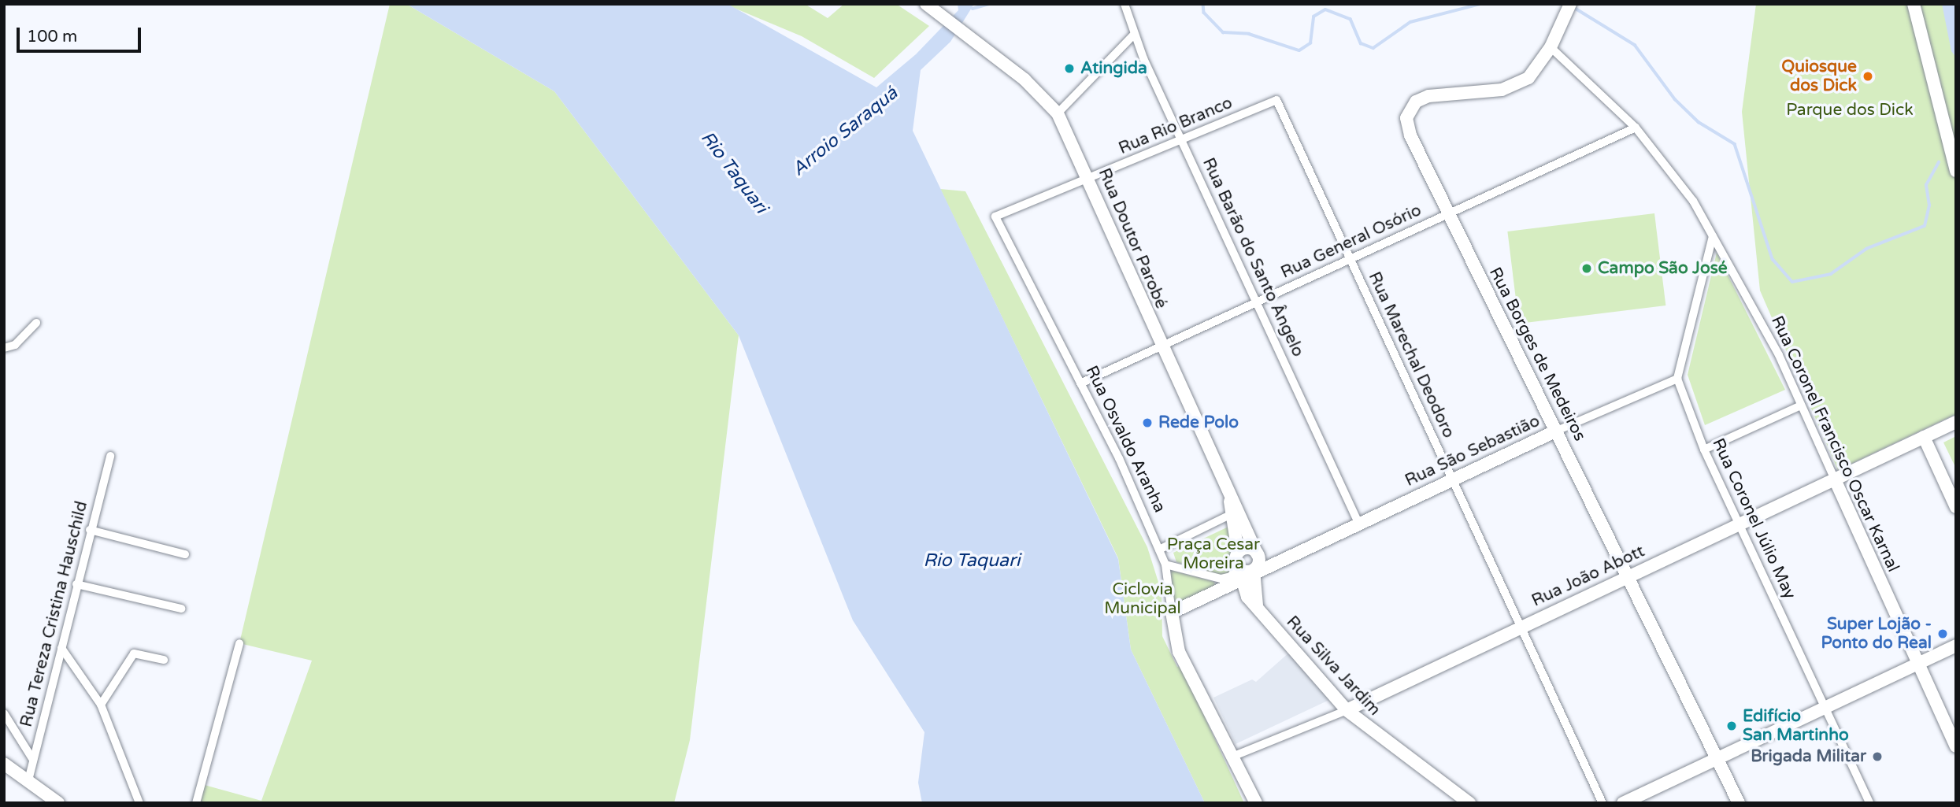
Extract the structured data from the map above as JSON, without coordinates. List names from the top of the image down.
{
  "streets": {
    "main road": [
      "Rua Doutor Parobé",
      "Rua Borges de Medeiros",
      "Rua Osvaldo Aranha",
      "Rua Coronel Francisco Oscar Karnal",
      "Rua São Sebastião",
      "Rua João Abott",
      "Rua Silva Jardim"
    ],
    "street": [
      "Rua Rio Branco",
      "Rua General Osório",
      "Rua Barão do Santo Ângelo",
      "Rua Marechal Deodoro",
      "Rua Coronel Júlio May",
      "Rua Tereza Cristina Hauschild"
    ]
  },
  "crossings": [
    ["Rua Rio Branco", "Rua Doutor Parobé"],
    ["Rua Rio Branco", "Rua Barão do Santo Ângelo"],
    ["Rua Rio Branco", "Rua Marechal Deodoro"],
    ["Rua Rio Branco", "Rua Osvaldo Aranha"],
    ["Rua Doutor Parobé", "Rua General Osório"],
    ["Rua Doutor Parobé", "Rua Silva Jardim"],
    ["Rua General Osório", "Rua Barão do Santo Ângelo"],
    ["Rua General Osório", "Rua Borges de Medeiros"],
    ["Rua General Osório", "Rua Marechal Deodoro"],
    ["Rua General Osório", "Rua Osvaldo Aranha"],
    ["Rua General Osório", "Rua Coronel Francisco Oscar Karnal"],
    ["Rua Barão do Santo Ângelo", "Rua São Sebastião"],
    ["Rua Borges de Medeiros", "Rua Coronel Francisco Oscar Karnal"],
    ["Rua Borges de Medeiros", "Rua São Sebastião"],
    ["Rua Borges de Medeiros", "Rua João Abott"],
    ["Rua Marechal Deodoro", "Rua São Sebastião"],
    ["Rua Marechal Deodoro", "Rua João Abott"],
    ["Rua Osvaldo Aranha", "Rua São Sebastião"],
    ["Rua Osvaldo Aranha", "Rua João Abott"],
    ["Rua Coronel Francisco Oscar Karnal", "Rua João Abott"],
    ["Rua São Sebastião", "Rua Coronel Júlio May"],
    ["Rua São Sebastião", "Rua Silva Jardim"],
    ["Rua Coronel Júlio May", "Rua João Abott"],
    ["Rua João Abott", "Rua Silva Jardim"]
  ],
  "water": ["Arroio Saraquá", "Rio Taquari"],
  "parks": ["Parque dos Dick", "Praça Cesar Moreira", "Ciclovia Municipal"],
  "places": [
    "Atingida",
    "Quiosque dos Dick",
    "Campo São José",
    "Rede Polo",
    "Super Lojão - Ponto do Real",
    "Edifício San Martinho",
    "Brigada Militar"
  ],
  "scale_bar": "100 m"
}
